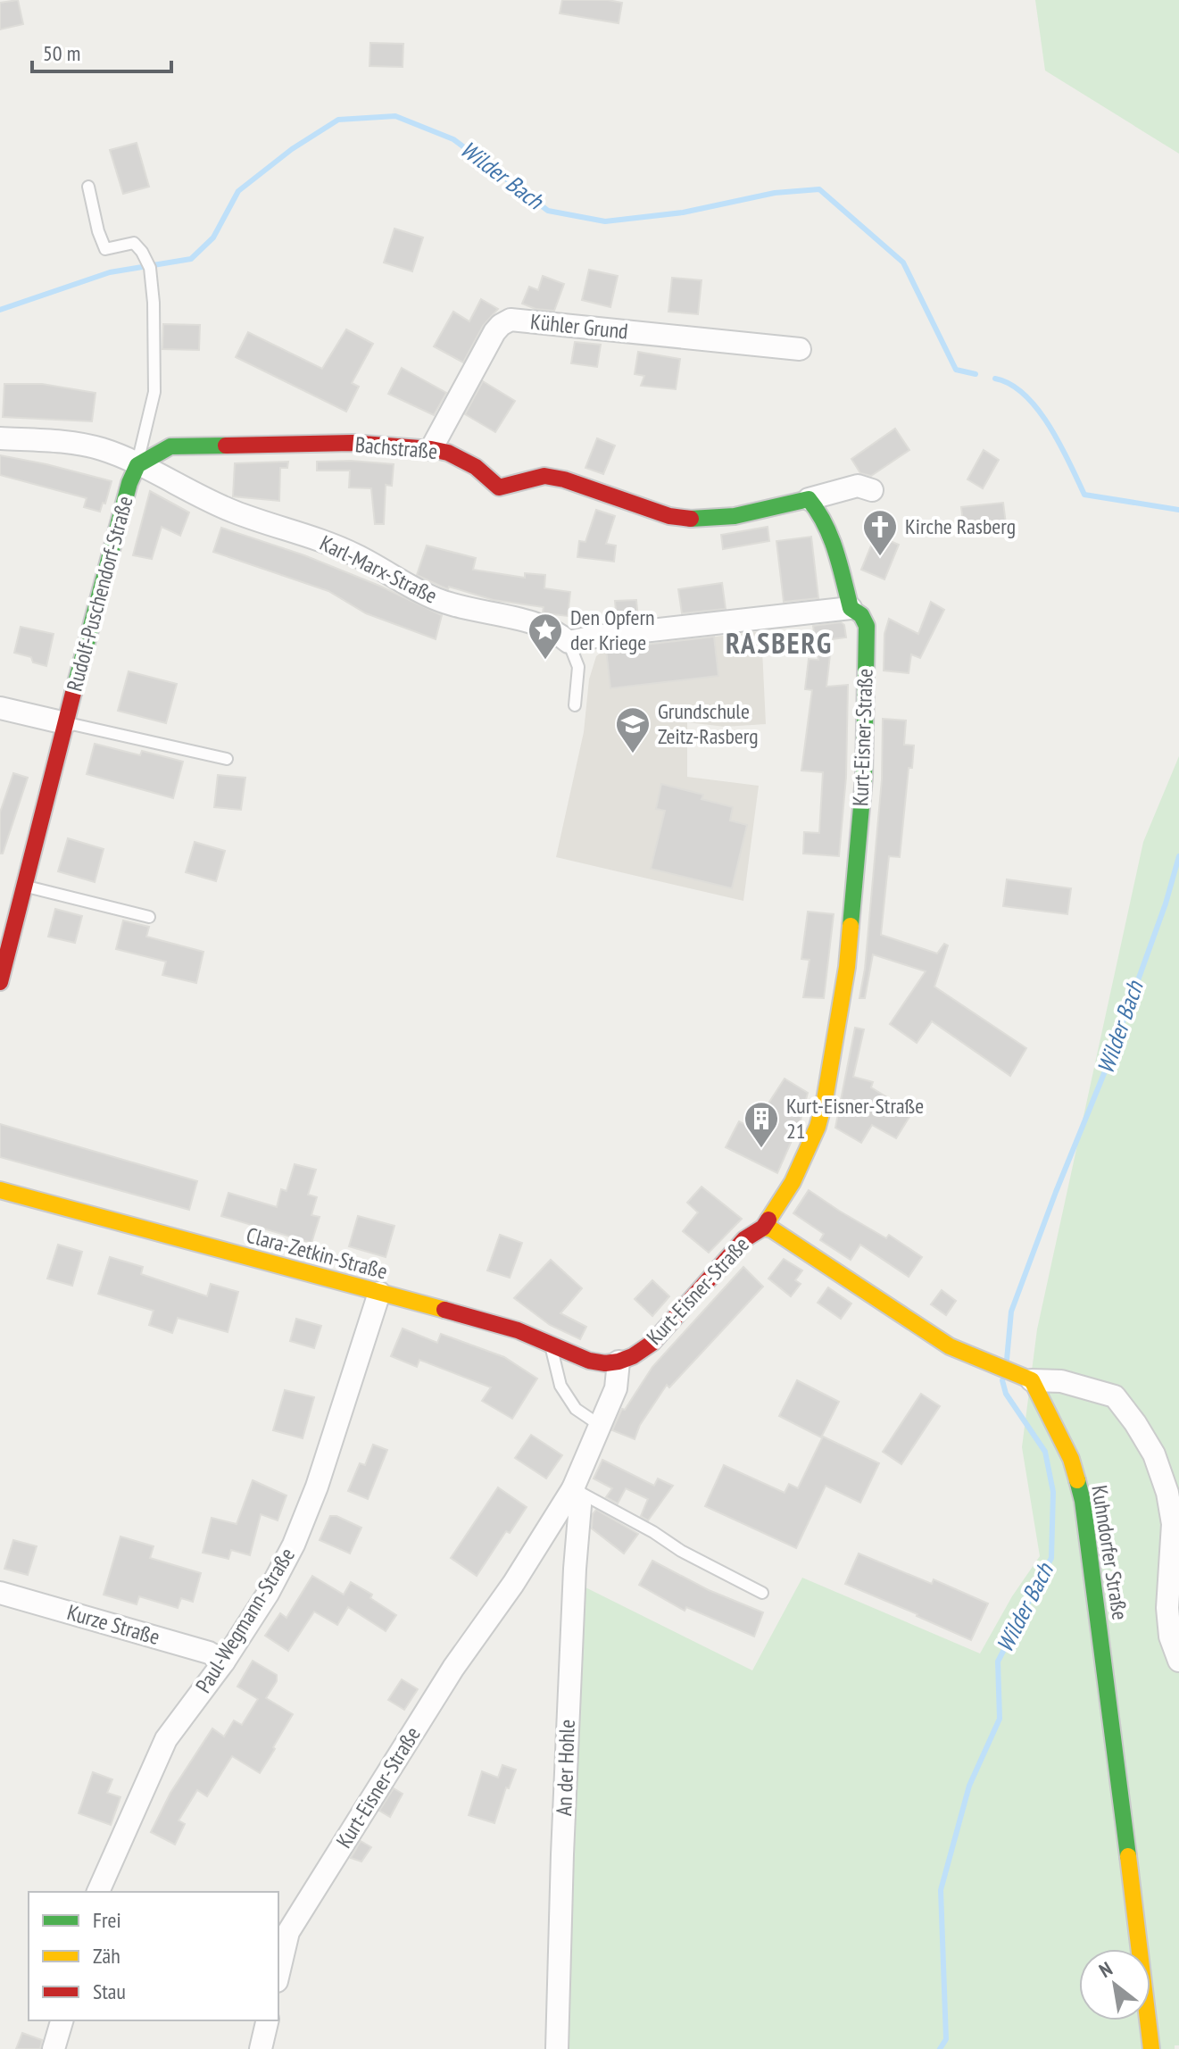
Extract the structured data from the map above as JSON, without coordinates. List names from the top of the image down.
{
  "streets": {
    "street": [
      "Kühler Grund",
      "Bachstraße",
      "Karl-Marx-Straße",
      "Rudolf-Puschendorf-Straße",
      "Kurt-Eisner-Straße",
      "Clara-Zetkin-Straße",
      "Kuhndorfer Straße",
      "Paul-Wegmann-Straße",
      "Kurze Straße",
      "An der Hohle"
    ]
  },
  "crossings": [
    ["Kühler Grund", "Bachstraße"],
    ["Bachstraße", "Karl-Marx-Straße"],
    ["Bachstraße", "Rudolf-Puschendorf-Straße"],
    ["Karl-Marx-Straße", "Rudolf-Puschendorf-Straße"],
    ["Kurt-Eisner-Straße", "Clara-Zetkin-Straße"],
    ["Kurt-Eisner-Straße", "An der Hohle"],
    ["Clara-Zetkin-Straße", "Paul-Wegmann-Straße"],
    ["Paul-Wegmann-Straße", "Kurze Straße"]
  ],
  "districts": ["RASBERG"],
  "water": ["Wilder Bach"],
  "places": {
    "church": ["Kirche Rasberg"],
    "place": ["Den Opfern der Kriege"],
    "school or university": ["Grundschule Zeitz-Rasberg"],
    "building": ["Kurt-Eisner-Straße 21"]
  },
  "legend": ["Frei", "Zäh", "Stau"],
  "scale_bar": "50 m",
  "north": "top left"
}
